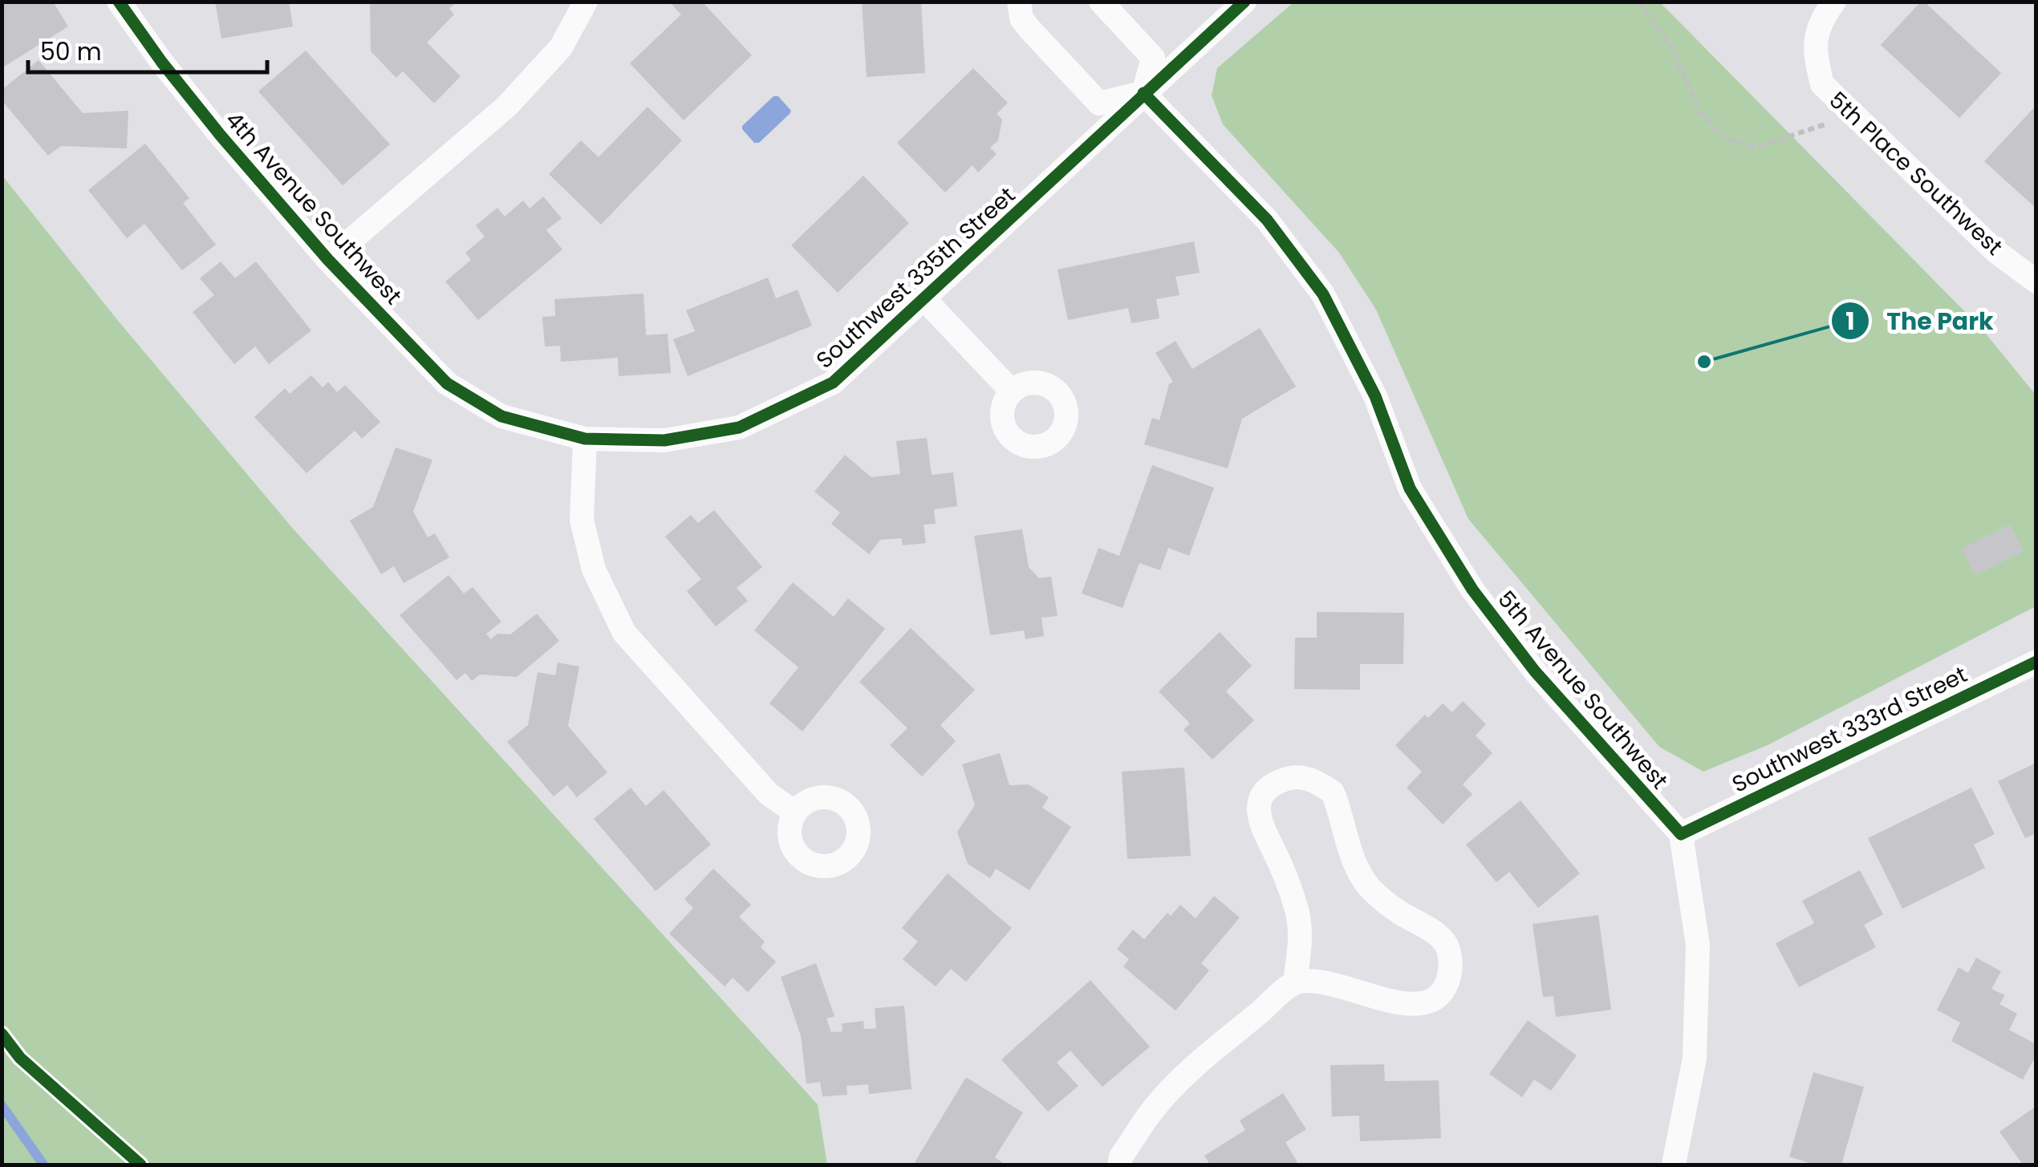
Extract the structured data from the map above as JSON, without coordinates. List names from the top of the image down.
{
  "streets": {
    "street": [
      "5th Place Southwest",
      "4th Avenue Southwest",
      "Southwest 335th Street",
      "5th Avenue Southwest",
      "Southwest 333rd Street"
    ]
  },
  "crossings": [
    ["4th Avenue Southwest", "Southwest 335th Street"],
    ["Southwest 335th Street", "5th Avenue Southwest"],
    ["5th Avenue Southwest", "Southwest 333rd Street"]
  ],
  "places": ["The Park"],
  "scale_bar": "50 m"
}
